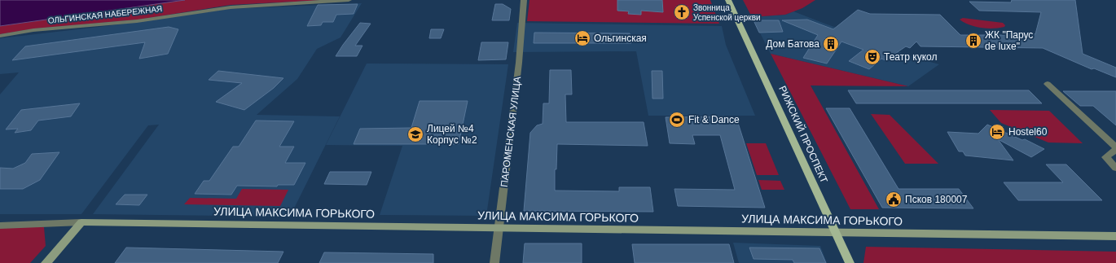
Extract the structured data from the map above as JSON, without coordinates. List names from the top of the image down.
{
  "streets": {
    "main road": ["РИЖСКИЙ ПРОСПЕКТ", "УЛИЦА МАКСИМА ГОРЬКОГО"],
    "street": ["ОЛЬГИНСКАЯ НАБЕРЕЖНАЯ", "ПАРОМЕНСКАЯ УЛИЦА"]
  },
  "crossings": [
    ["ПАРОМЕНСКАЯ УЛИЦА", "УЛИЦА МАКСИМА ГОРЬКОГО"],
    ["РИЖСКИЙ ПРОСПЕКТ", "УЛИЦА МАКСИМА ГОРЬКОГО"]
  ],
  "places": {
    "church": ["Звонница Успенской церкви"],
    "hotel": ["Ольгинская", "Hostel60"],
    "building": ["ЖК \"Парус de luxe\"", "Дом Батова"],
    "theatre": ["Театр кукол"],
    "sports": ["Fit & Dance"],
    "school or university": ["Лицей №4 Корпус №2"],
    "public building": ["Псков 180007"]
  }
}
